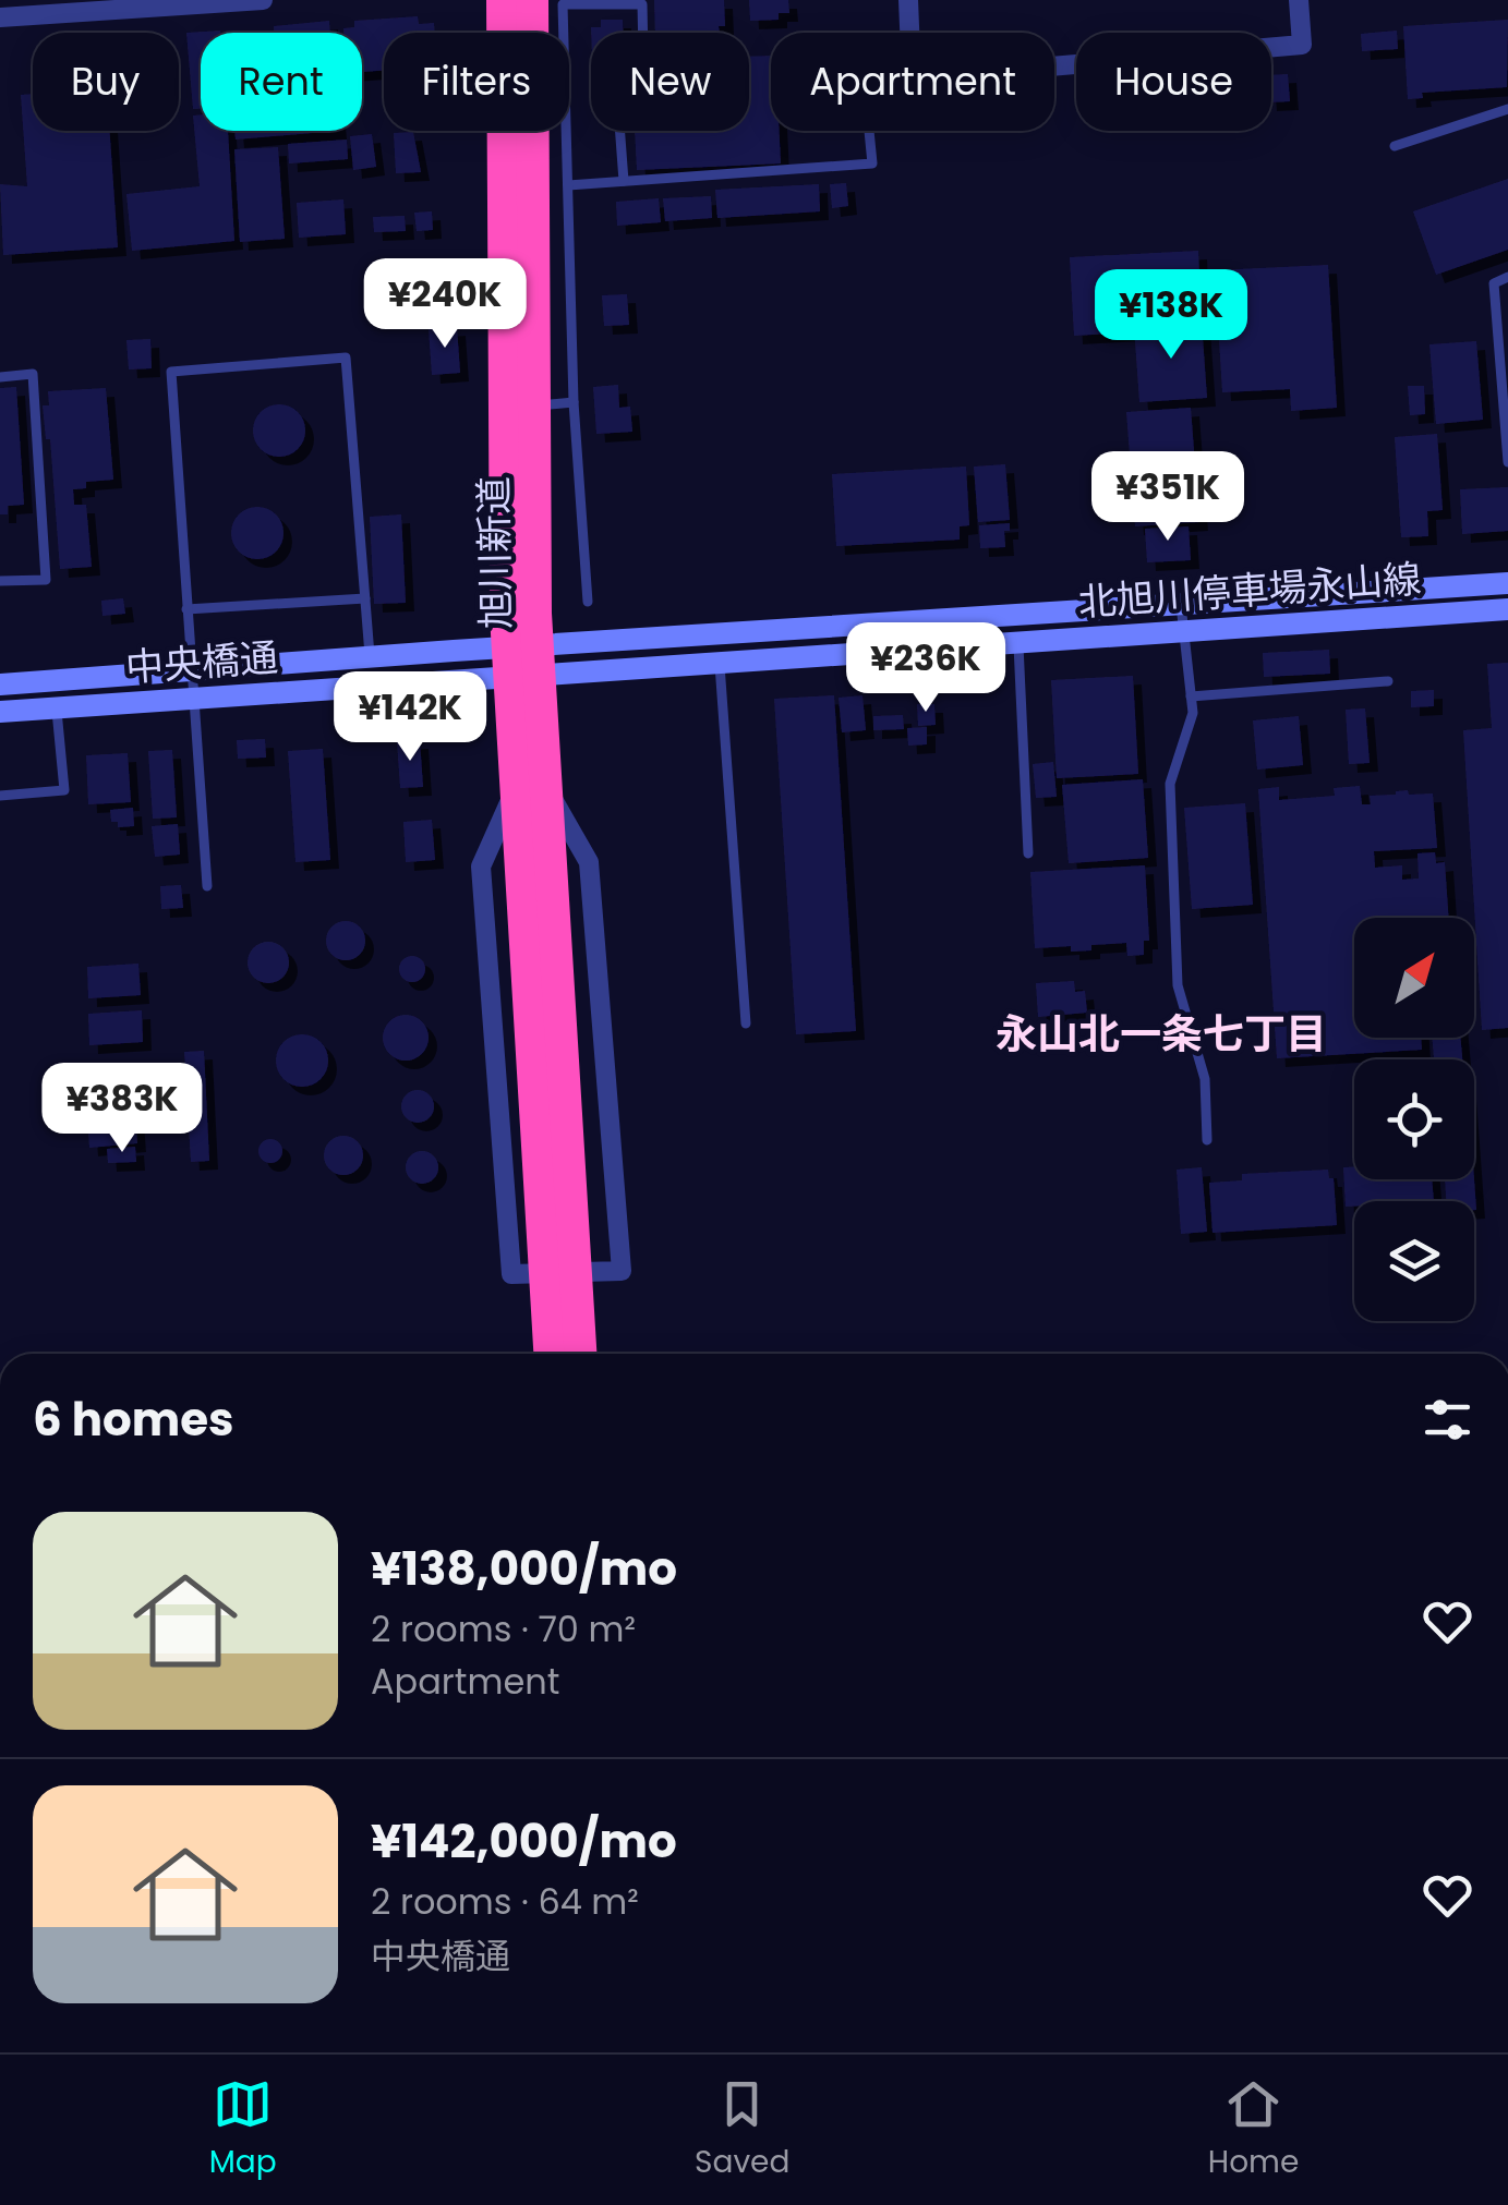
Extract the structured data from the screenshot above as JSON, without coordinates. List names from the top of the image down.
{
  "streets": {
    "highway": ["旭川新道"],
    "main road": ["北旭川停車場永山線", "中央橋通"]
  },
  "crossings": [
    ["旭川新道", "北旭川停車場永山線"],
    ["旭川新道", "中央橋通"],
    ["北旭川停車場永山線", "中央橋通"]
  ],
  "districts": ["永山北一条七丁目"],
  "north": "top right",
  "page": {
    "chip": [
      "Buy",
      "Rent",
      "Filters",
      "New",
      "Apartment",
      "House"
    ],
    "price": [
      "¥240K",
      "¥138K",
      "¥351K",
      "¥236K",
      "¥142K",
      "¥383K"
    ],
    "heading": "6 homes",
    "list": [
      {
        "name": "¥138,000/mo",
        "note": "2 rooms · 70 m² · Apartment"
      },
      {
        "name": "¥142,000/mo",
        "note": "2 rooms · 64 m² · 中央橋通"
      }
    ],
    "tabs": ["Map", "Saved", "Home"]
  }
}
